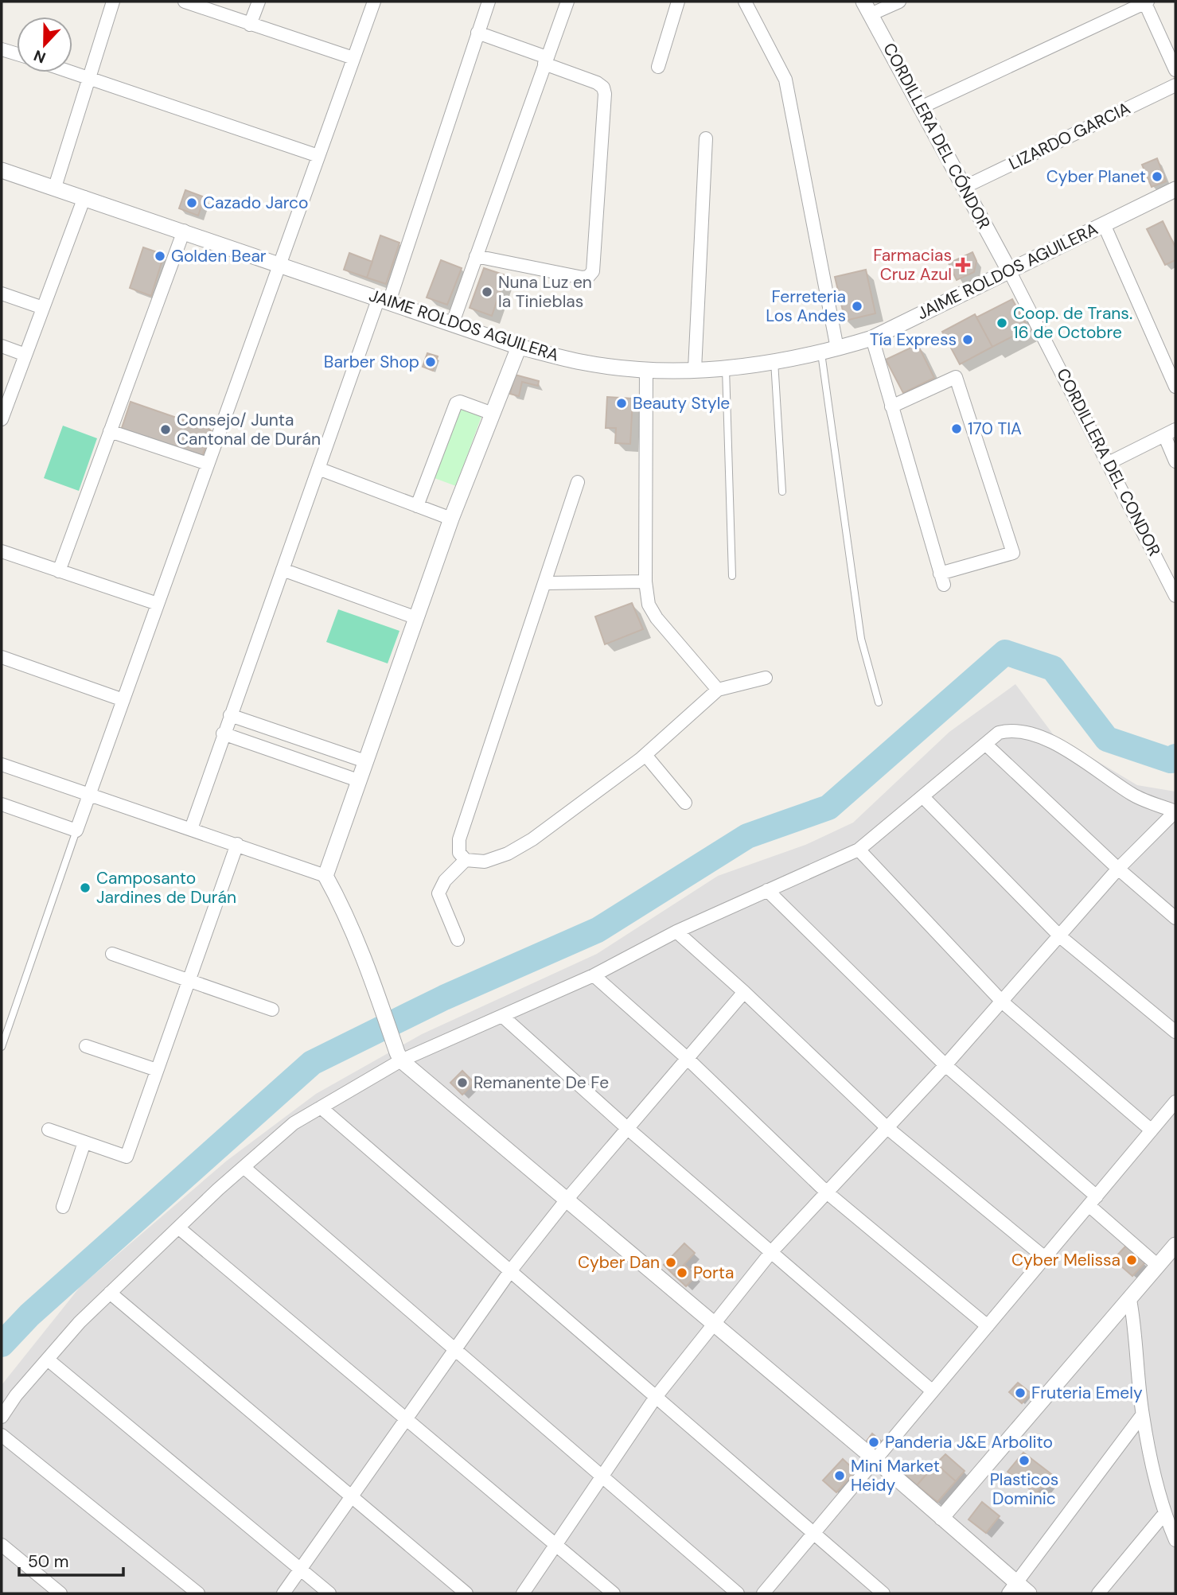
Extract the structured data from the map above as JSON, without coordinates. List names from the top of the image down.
{
  "streets": {
    "street": [
      "CORDILLERA DEL CÓNDOR",
      "LIZARDO GARCIA",
      "JAIME ROLDOS AGUILERA",
      "CORDILLERA DEL CONDOR"
    ]
  },
  "crossings": [
    ["CORDILLERA DEL CÓNDOR", "LIZARDO GARCIA"],
    ["CORDILLERA DEL CÓNDOR", "JAIME ROLDOS AGUILERA"],
    ["CORDILLERA DEL CÓNDOR", "CORDILLERA DEL CONDOR"],
    ["JAIME ROLDOS AGUILERA", "CORDILLERA DEL CONDOR"]
  ],
  "places": {
    "other": [
      "Cyber Planet",
      "Cazado Jarco",
      "Golden Bear",
      "Nuna Luz en la Tinieblas",
      "Ferreteria Los Andes",
      "Coop. de Trans. 16 de Octobre",
      "Tía Express",
      "Barber Shop",
      "Beauty Style",
      "170 TIA",
      "Consejo/ Junta Cantonal de Durán",
      "Camposanto Jardines de Durán",
      "Remanente De Fe",
      "Cyber Melissa",
      "Cyber Dan",
      "Porta",
      "Fruteria Emely",
      "Panderia J&E Arbolito",
      "Plasticos Dominic",
      "Mini Market Heidy"
    ],
    "health": ["Farmacias Cruz Azul"]
  },
  "scale_bar": "50 m",
  "north": "bottom"
}
